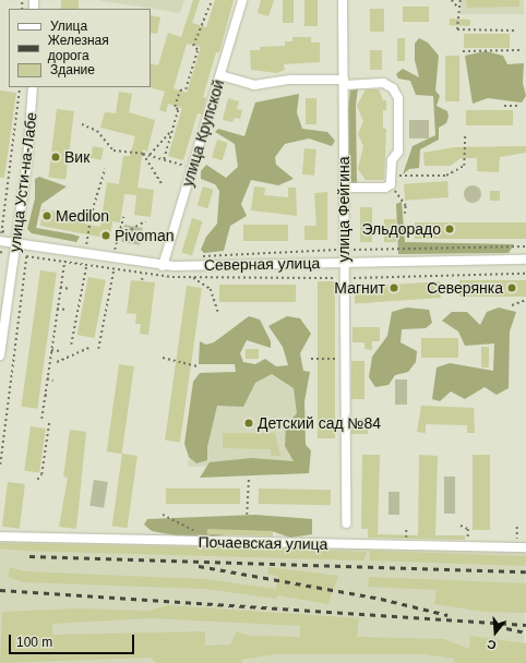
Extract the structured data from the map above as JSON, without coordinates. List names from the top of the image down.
{
  "streets": {
    "street": [
      "улица Крупской",
      "улица Усти-на-Лабе",
      "улица Фейгина",
      "Северная улица",
      "Почаевская улица"
    ]
  },
  "crossings": [
    ["улица Крупской", "Северная улица"],
    ["улица Усти-на-Лабе", "Северная улица"],
    ["улица Фейгина", "Северная улица"]
  ],
  "places": [
    "Вик",
    "Medilon",
    "Эльдорадо",
    "Pivoman",
    "Магнит",
    "Северянка",
    "Детский сад №84"
  ],
  "legend": ["Улица", "Железная дорога", "Здание"],
  "scale_bar": "100 m",
  "north": "bottom"
}
